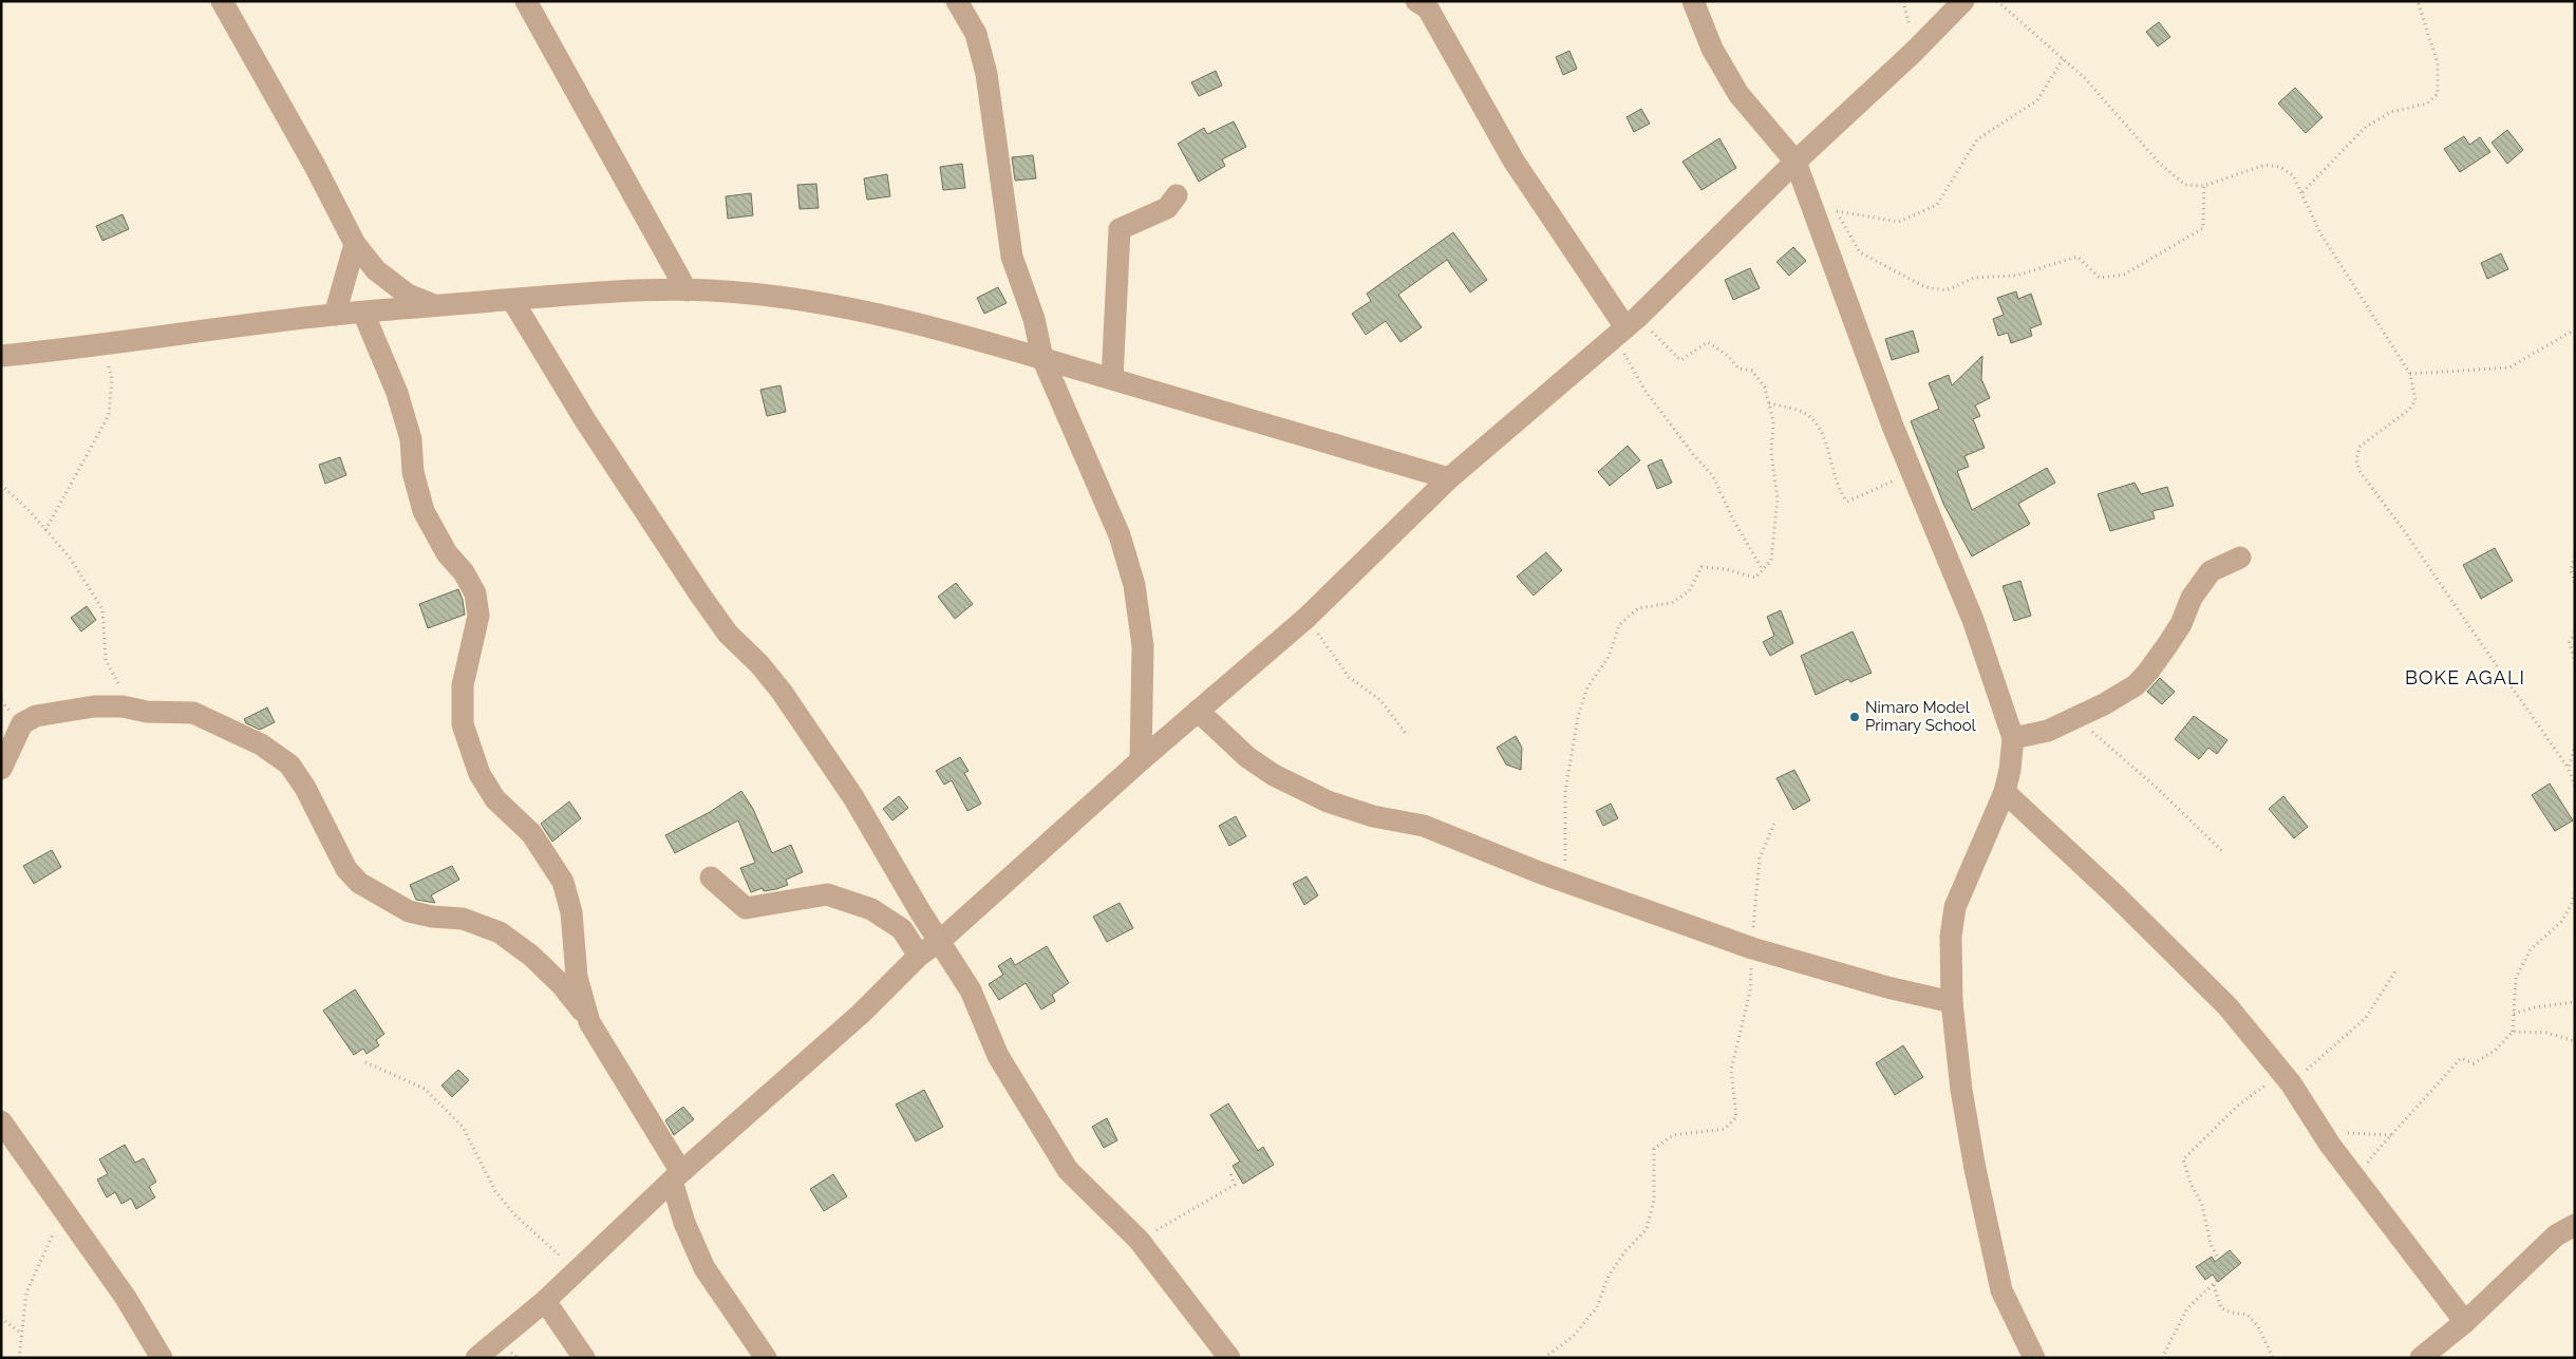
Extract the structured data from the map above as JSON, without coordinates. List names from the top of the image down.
{
  "districts": ["BOKE AGALI"],
  "places": ["Nimaro Model Primary School"]
}
